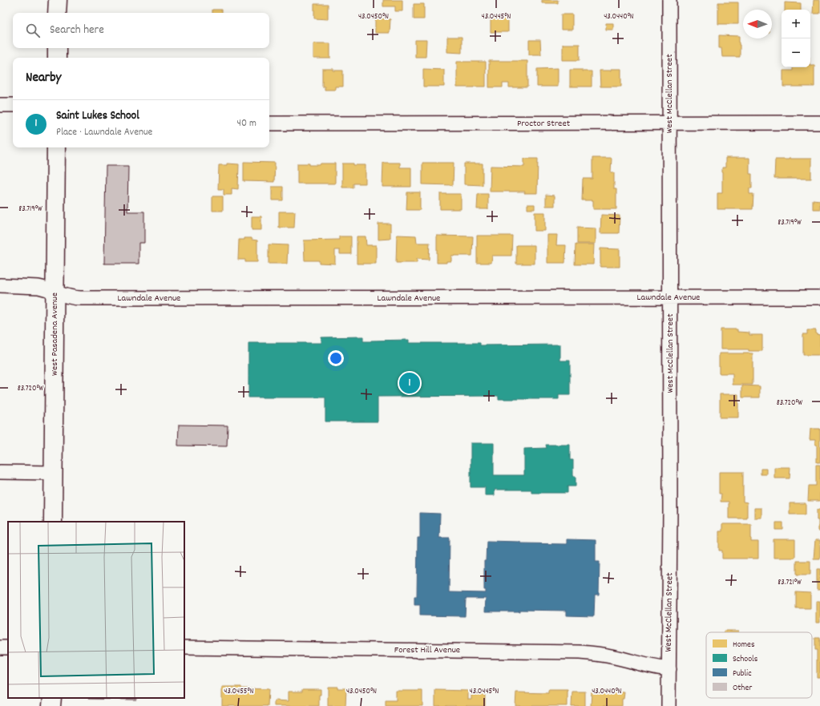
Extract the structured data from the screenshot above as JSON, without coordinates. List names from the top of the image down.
{
  "streets": {
    "street": [
      "West McClellan Street",
      "Proctor Street",
      "Lawndale Avenue",
      "West Pasadena Avenue",
      "Forest Hill Avenue"
    ]
  },
  "crossings": [
    ["West McClellan Street", "Proctor Street"],
    ["West McClellan Street", "Lawndale Avenue"],
    ["West McClellan Street", "Forest Hill Avenue"],
    ["Lawndale Avenue", "West Pasadena Avenue"]
  ],
  "legend": [
    "Homes",
    "Schools",
    "Public",
    "Other"
  ],
  "north": "left",
  "page": {
    "map_buttons": ["+", "−"],
    "search": "Search here",
    "heading": "Nearby",
    "list": [
      {
        "mark": "1",
        "name": "Saint Lukes School",
        "note": "Place · Lawndale Avenue",
        "value": "40 m"
      }
    ],
    "pins": "1"
  },
  "coordinates": [
    "43.0450°N",
    "43.0445°N",
    "43.0440°N",
    "83.719°W",
    "83.720°W",
    "83.721°W",
    "43.0455°N"
  ]
}
